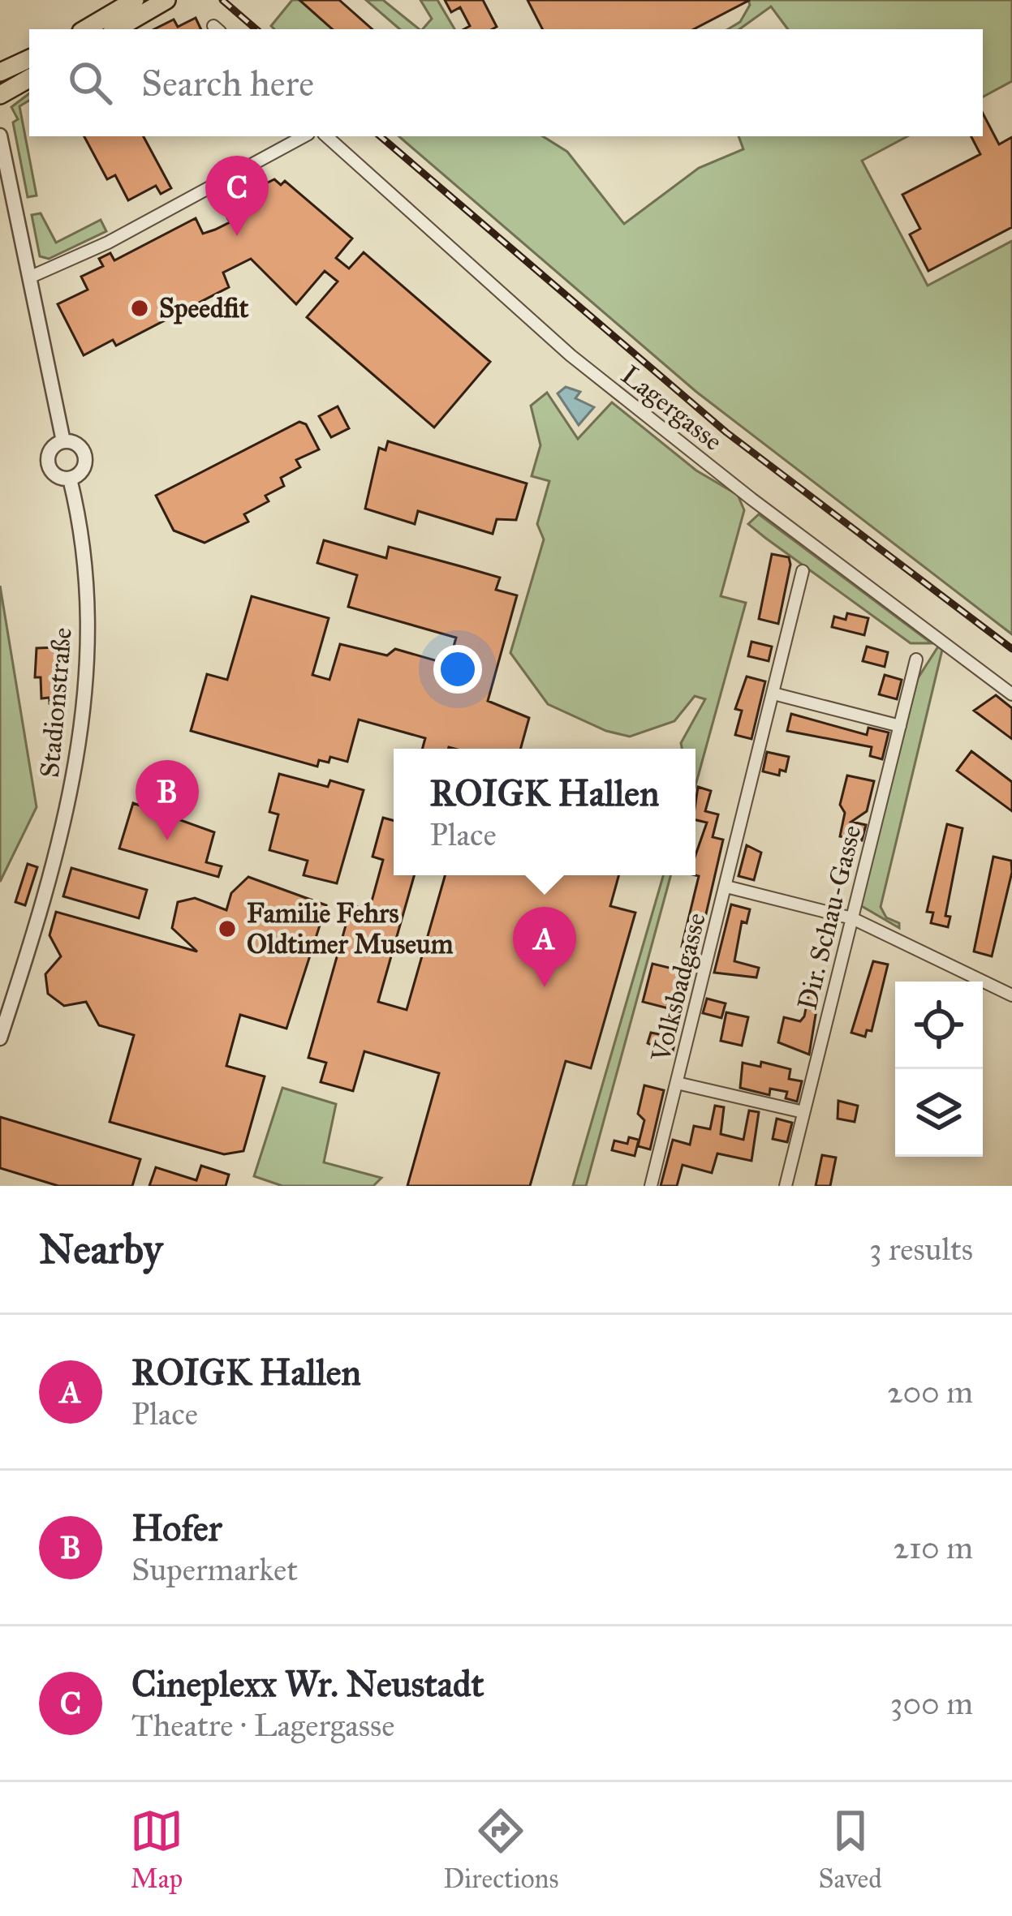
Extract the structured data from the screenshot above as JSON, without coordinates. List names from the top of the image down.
{
  "streets": {
    "street": [
      "Lagergasse",
      "Stadionstraße",
      "Dir. Schau-Gasse",
      "Volksbadgasse"
    ]
  },
  "places": ["Speedfit", "Familie Fehrs Oldtimer Museum"],
  "page": {
    "search": "Search here",
    "pins": ["C", "B", "A"],
    "popup": ["ROIGK Hallen", "Place"],
    "heading": ["Nearby", "3 results"],
    "list": [
      {
        "mark": "A",
        "name": "ROIGK Hallen",
        "note": "Place",
        "value": "200 m"
      },
      {
        "mark": "B",
        "name": "Hofer",
        "note": "Supermarket",
        "value": "210 m"
      },
      {
        "mark": "C",
        "name": "Cineplexx Wr. Neustadt",
        "note": "Theatre · Lagergasse",
        "value": "300 m"
      }
    ],
    "nav": ["Map", "Directions", "Saved"]
  }
}
